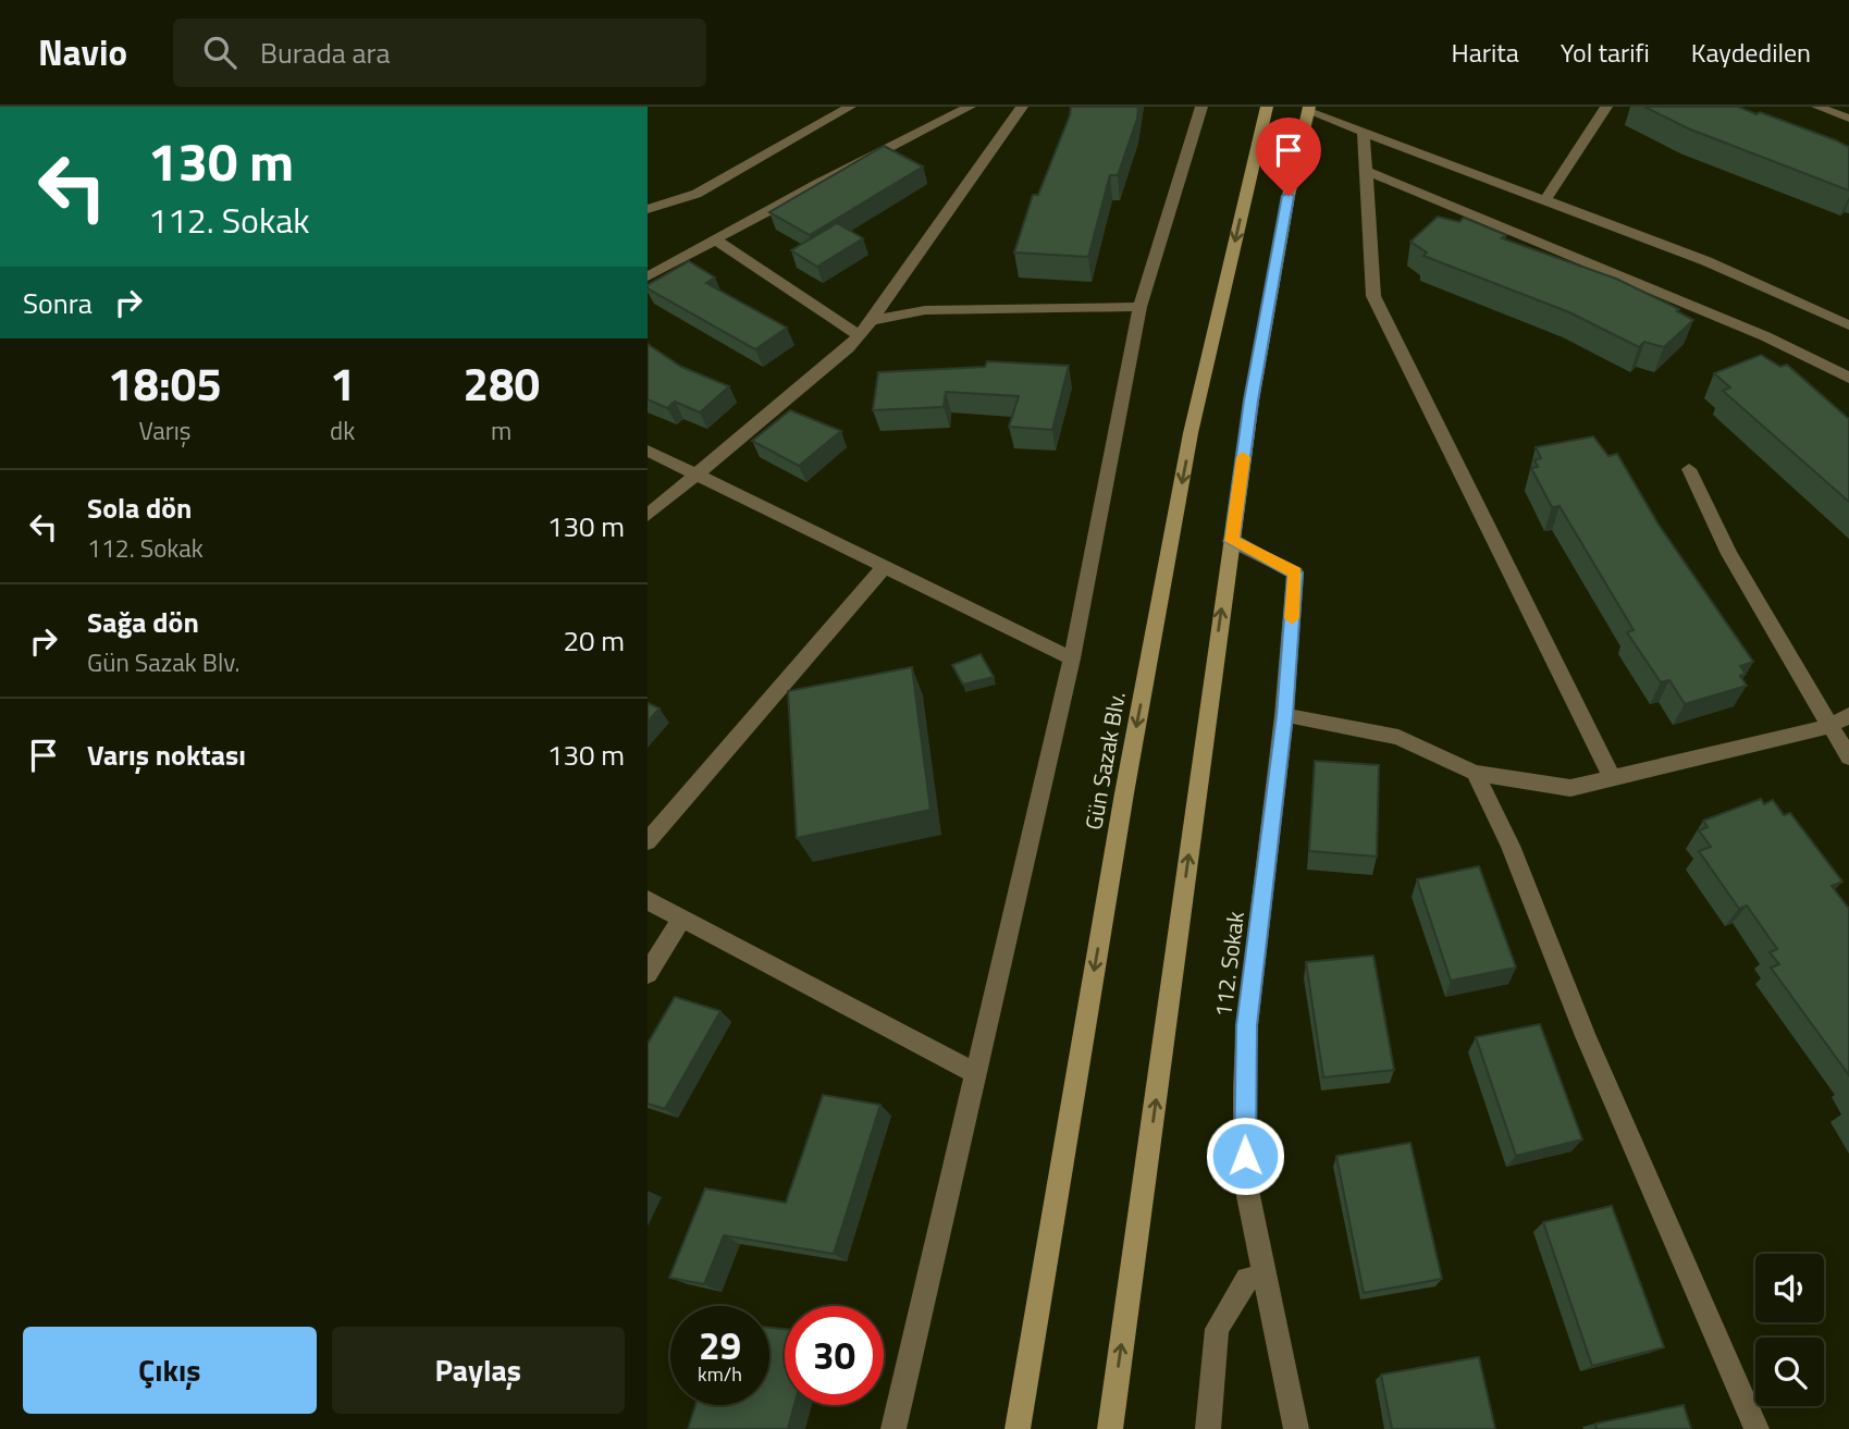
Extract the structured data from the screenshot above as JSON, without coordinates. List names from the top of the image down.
{
  "streets": {
    "main road": ["Gün Sazak Blv."],
    "street": ["112. Sokak"]
  },
  "page": {
    "header": "Navio",
    "search": "Burada ara",
    "nav": ["Harita", "Yol tarifi", "Kaydedilen"],
    "turn": ["130 m", "112. Sokak"],
    "then": "Sonra",
    "eta": [
      "18:05",
      "Varış",
      "1",
      "dk",
      "280",
      "m"
    ],
    "list": [
      {
        "name": "Sola dön",
        "note": "112. Sokak",
        "value": "130 m"
      },
      {
        "name": "Sağa dön",
        "note": "Gün Sazak Blv.",
        "value": "20 m"
      },
      {
        "name": "Varış noktası",
        "value": "130 m"
      }
    ],
    "speed": "29 km/h",
    "limit": "30",
    "buttons": ["Çıkış", "Paylaş"]
  }
}
